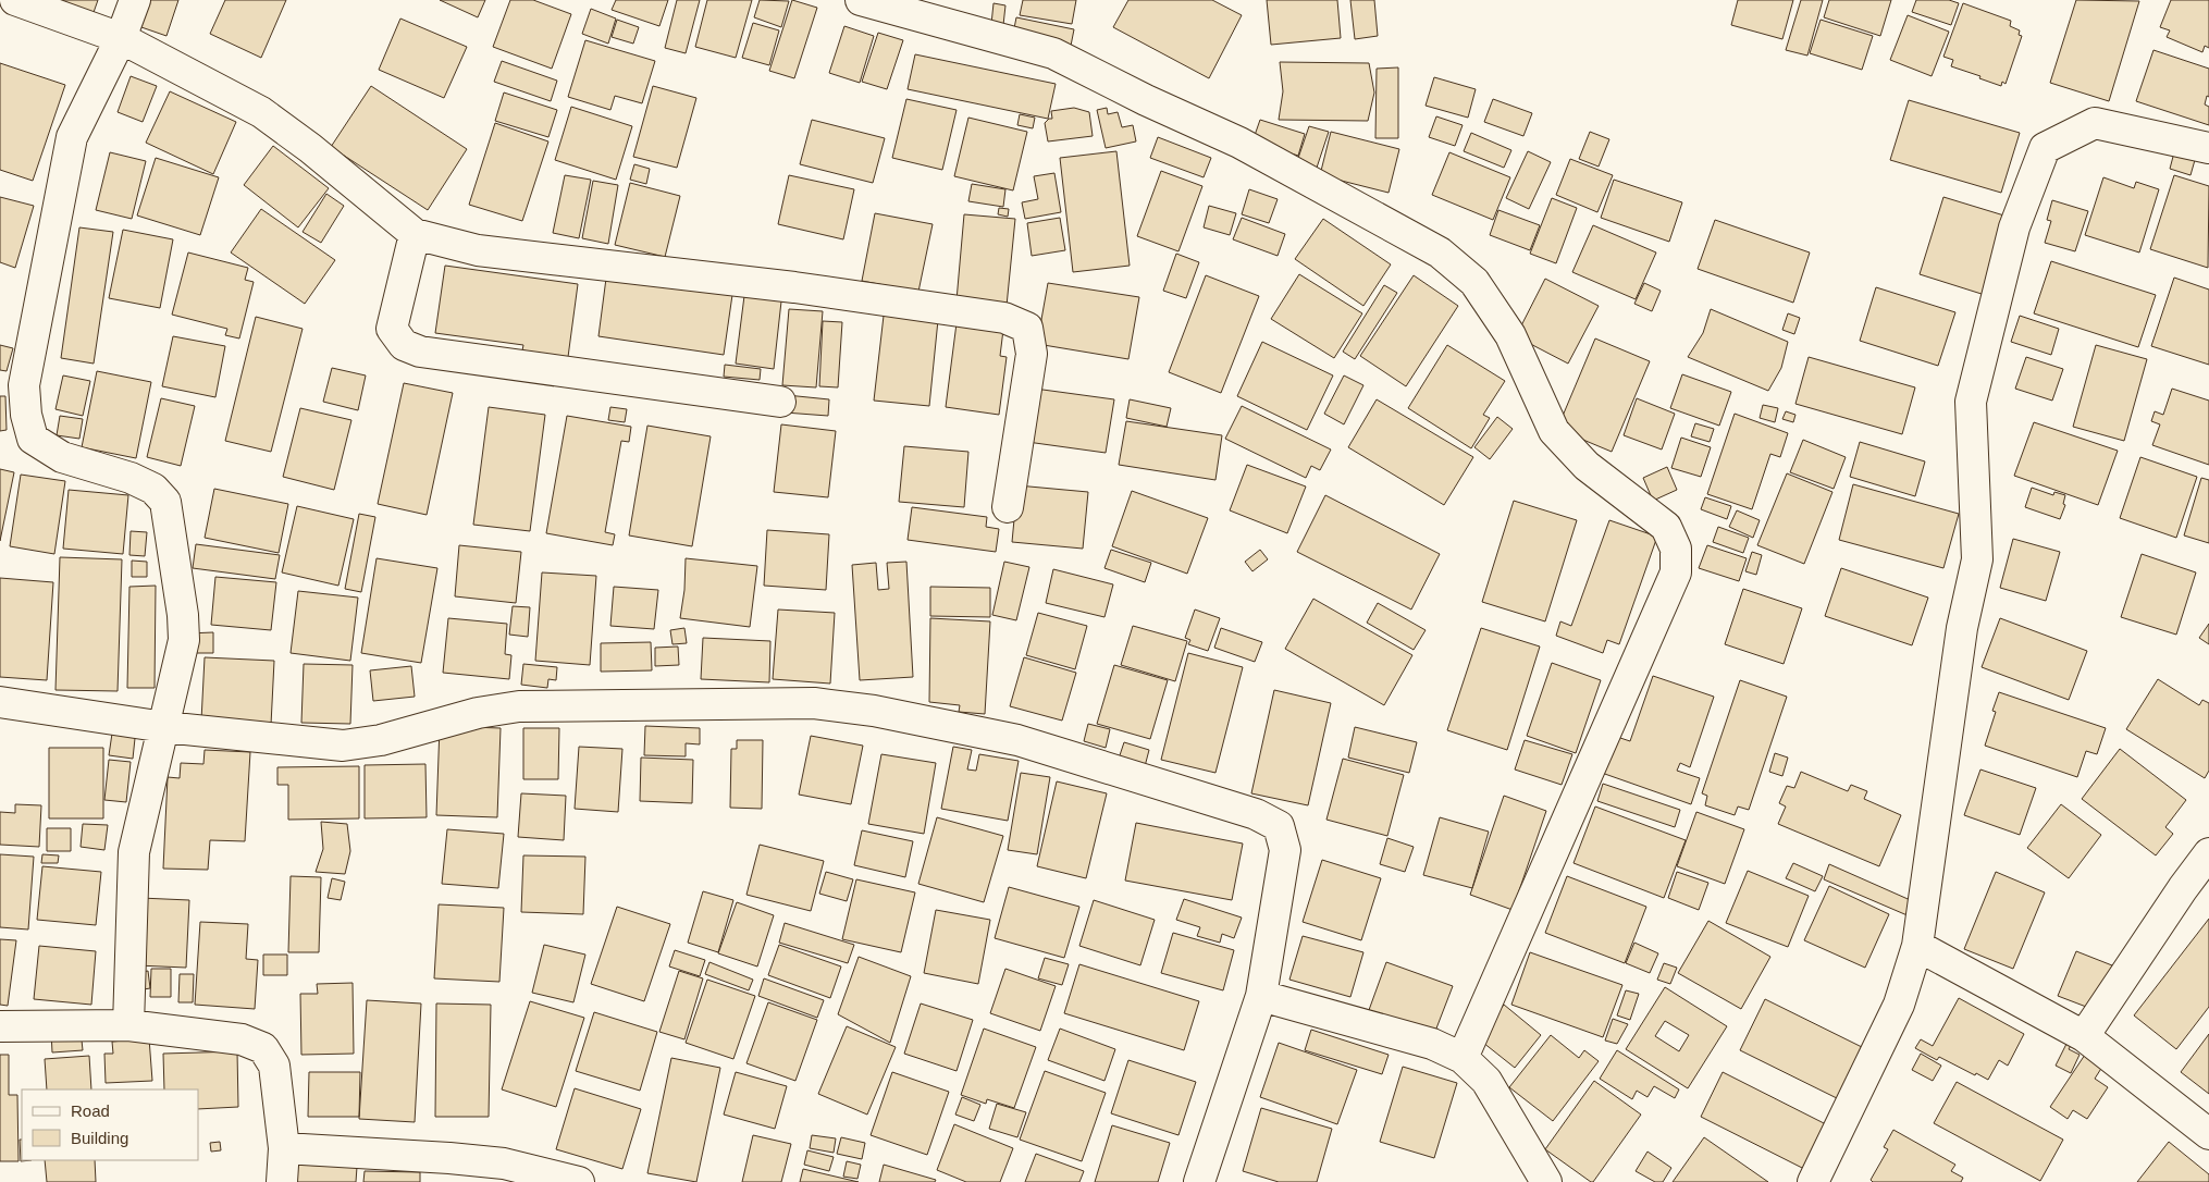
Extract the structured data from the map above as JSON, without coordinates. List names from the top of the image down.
{
  "legend": ["Road", "Building"]
}
